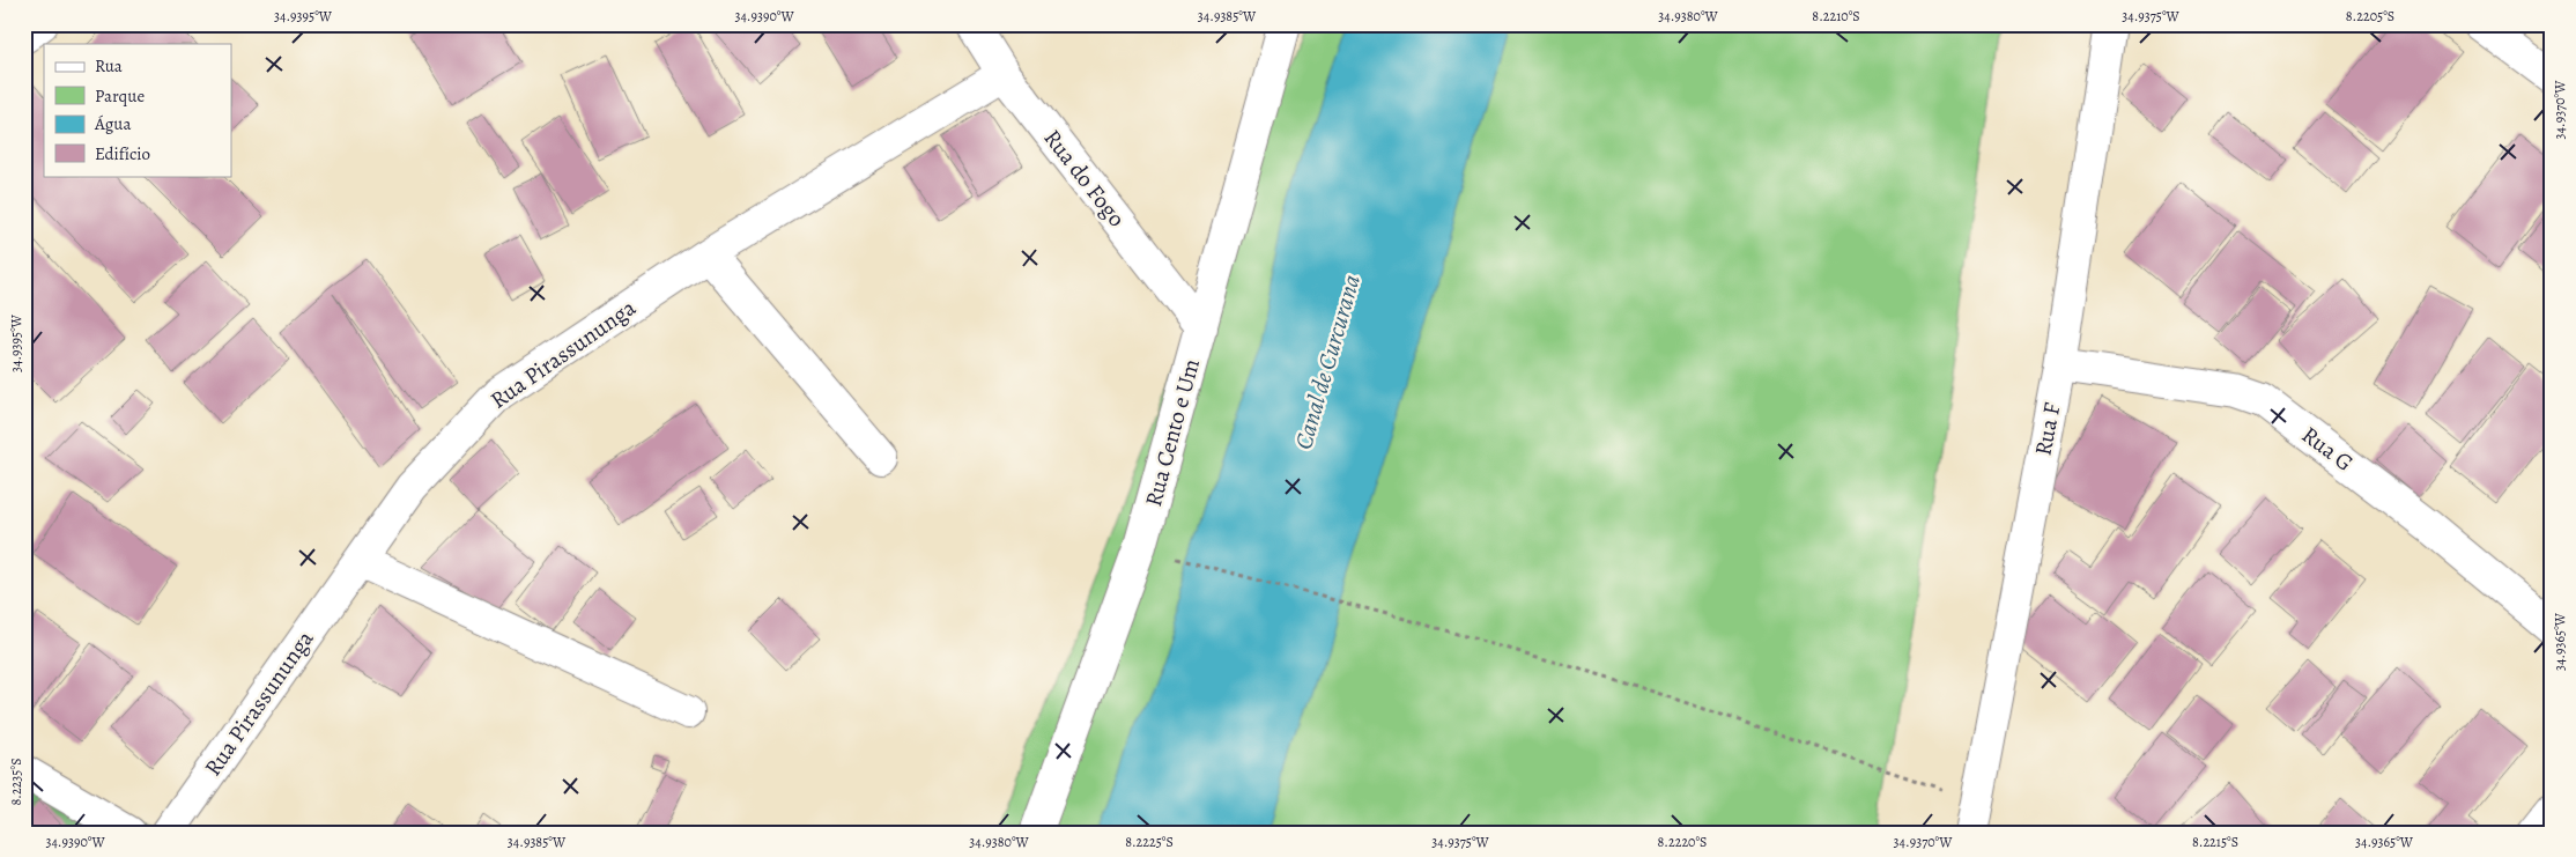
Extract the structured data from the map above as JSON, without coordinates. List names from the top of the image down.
{
  "streets": {
    "street": [
      "Rua do Fogo",
      "Rua Pirassununga",
      "Rua F",
      "Rua Cento e Um",
      "Rua G"
    ]
  },
  "crossings": [
    ["Rua do Fogo", "Rua Pirassununga"],
    ["Rua do Fogo", "Rua Cento e Um"],
    ["Rua F", "Rua G"]
  ],
  "water": ["Canal de Curcurana"],
  "legend": [
    "Rua",
    "Parque",
    "Água",
    "Edifício"
  ],
  "coordinates": [
    "34.9395°W",
    "34.9390°W",
    "34.9385°W",
    "34.9380°W",
    "8.2210°S",
    "34.9375°W",
    "8.2205°S",
    "34.9370°W",
    "34.9365°W",
    "8.2235°S",
    "8.2225°S",
    "8.2220°S",
    "8.2215°S"
  ]
}
